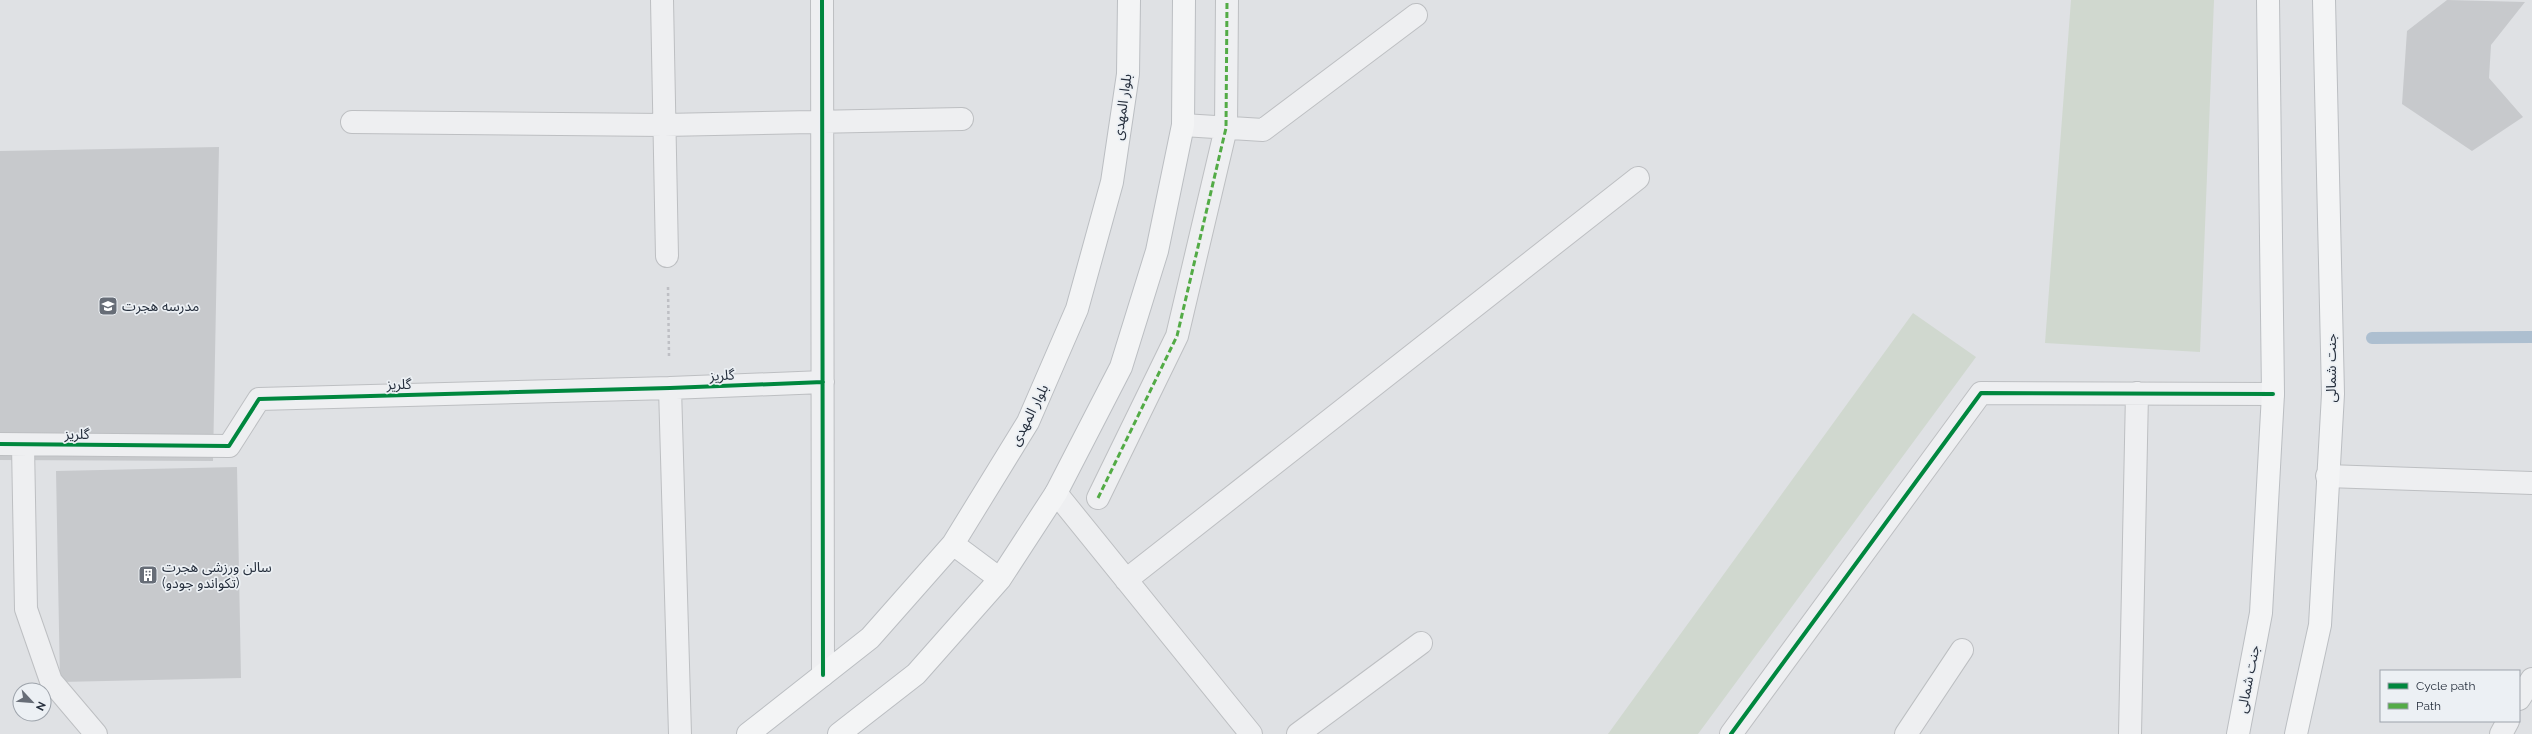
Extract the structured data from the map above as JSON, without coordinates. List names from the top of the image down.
{
  "streets": {
    "main road": ["بلوار المهدی", "جنت شمالی"],
    "street": ["گلریز"]
  },
  "places": {
    "school or university": ["مدرسه هجرت"],
    "building": ["سالن ورزشی هجرت (تکواندو جودو)"]
  },
  "legend": ["Cycle path", "Path"],
  "north": "bottom right"
}
